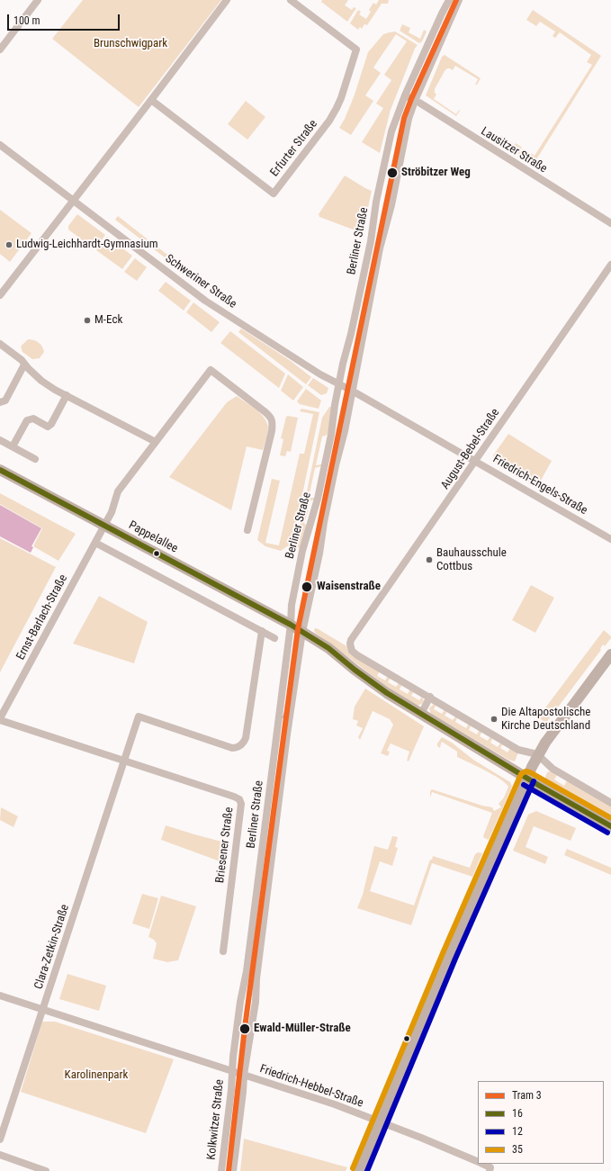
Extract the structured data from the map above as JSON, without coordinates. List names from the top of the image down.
{
  "streets": {
    "main road": ["Pappelallee"],
    "street": [
      "Erfurter Straße",
      "Lausitzer Straße",
      "Berliner Straße",
      "Schweriner Straße",
      "August-Bebel-Straße",
      "Friedrich-Engels-Straße",
      "Ernst-Barlach-Straße",
      "Briesener Straße",
      "Clara-Zetkin-Straße",
      "Friedrich-Hebbel-Straße",
      "Kolkwitzer Straße"
    ]
  },
  "crossings": [
    ["Lausitzer Straße", "Berliner Straße"],
    ["Berliner Straße", "Schweriner Straße"],
    ["Berliner Straße", "Friedrich-Engels-Straße"],
    ["Berliner Straße", "Pappelallee"],
    ["Berliner Straße", "Friedrich-Hebbel-Straße"],
    ["Berliner Straße", "Kolkwitzer Straße"],
    ["Schweriner Straße", "Friedrich-Engels-Straße"],
    ["August-Bebel-Straße", "Friedrich-Engels-Straße"],
    ["Pappelallee", "Ernst-Barlach-Straße"],
    ["Ernst-Barlach-Straße", "Briesener Straße"],
    ["Briesener Straße", "Clara-Zetkin-Straße"],
    ["Friedrich-Hebbel-Straße", "Kolkwitzer Straße"]
  ],
  "parks": ["Brunschwigpark", "Karolinenpark"],
  "places": [
    "Ströbitzer Weg",
    "Ludwig-Leichhardt-Gymnasium",
    "M-Eck",
    "Bauhausschule Cottbus",
    "Waisenstraße",
    "Die Altapostolische Kirche Deutschland",
    "Ewald-Müller-Straße"
  ],
  "lines": [
    "tram line 3",
    "transit line 16",
    "transit line 35",
    "transit line 12"
  ],
  "legend": [
    "Tram 3",
    "16",
    "12",
    "35"
  ],
  "scale_bar": "100 m"
}
